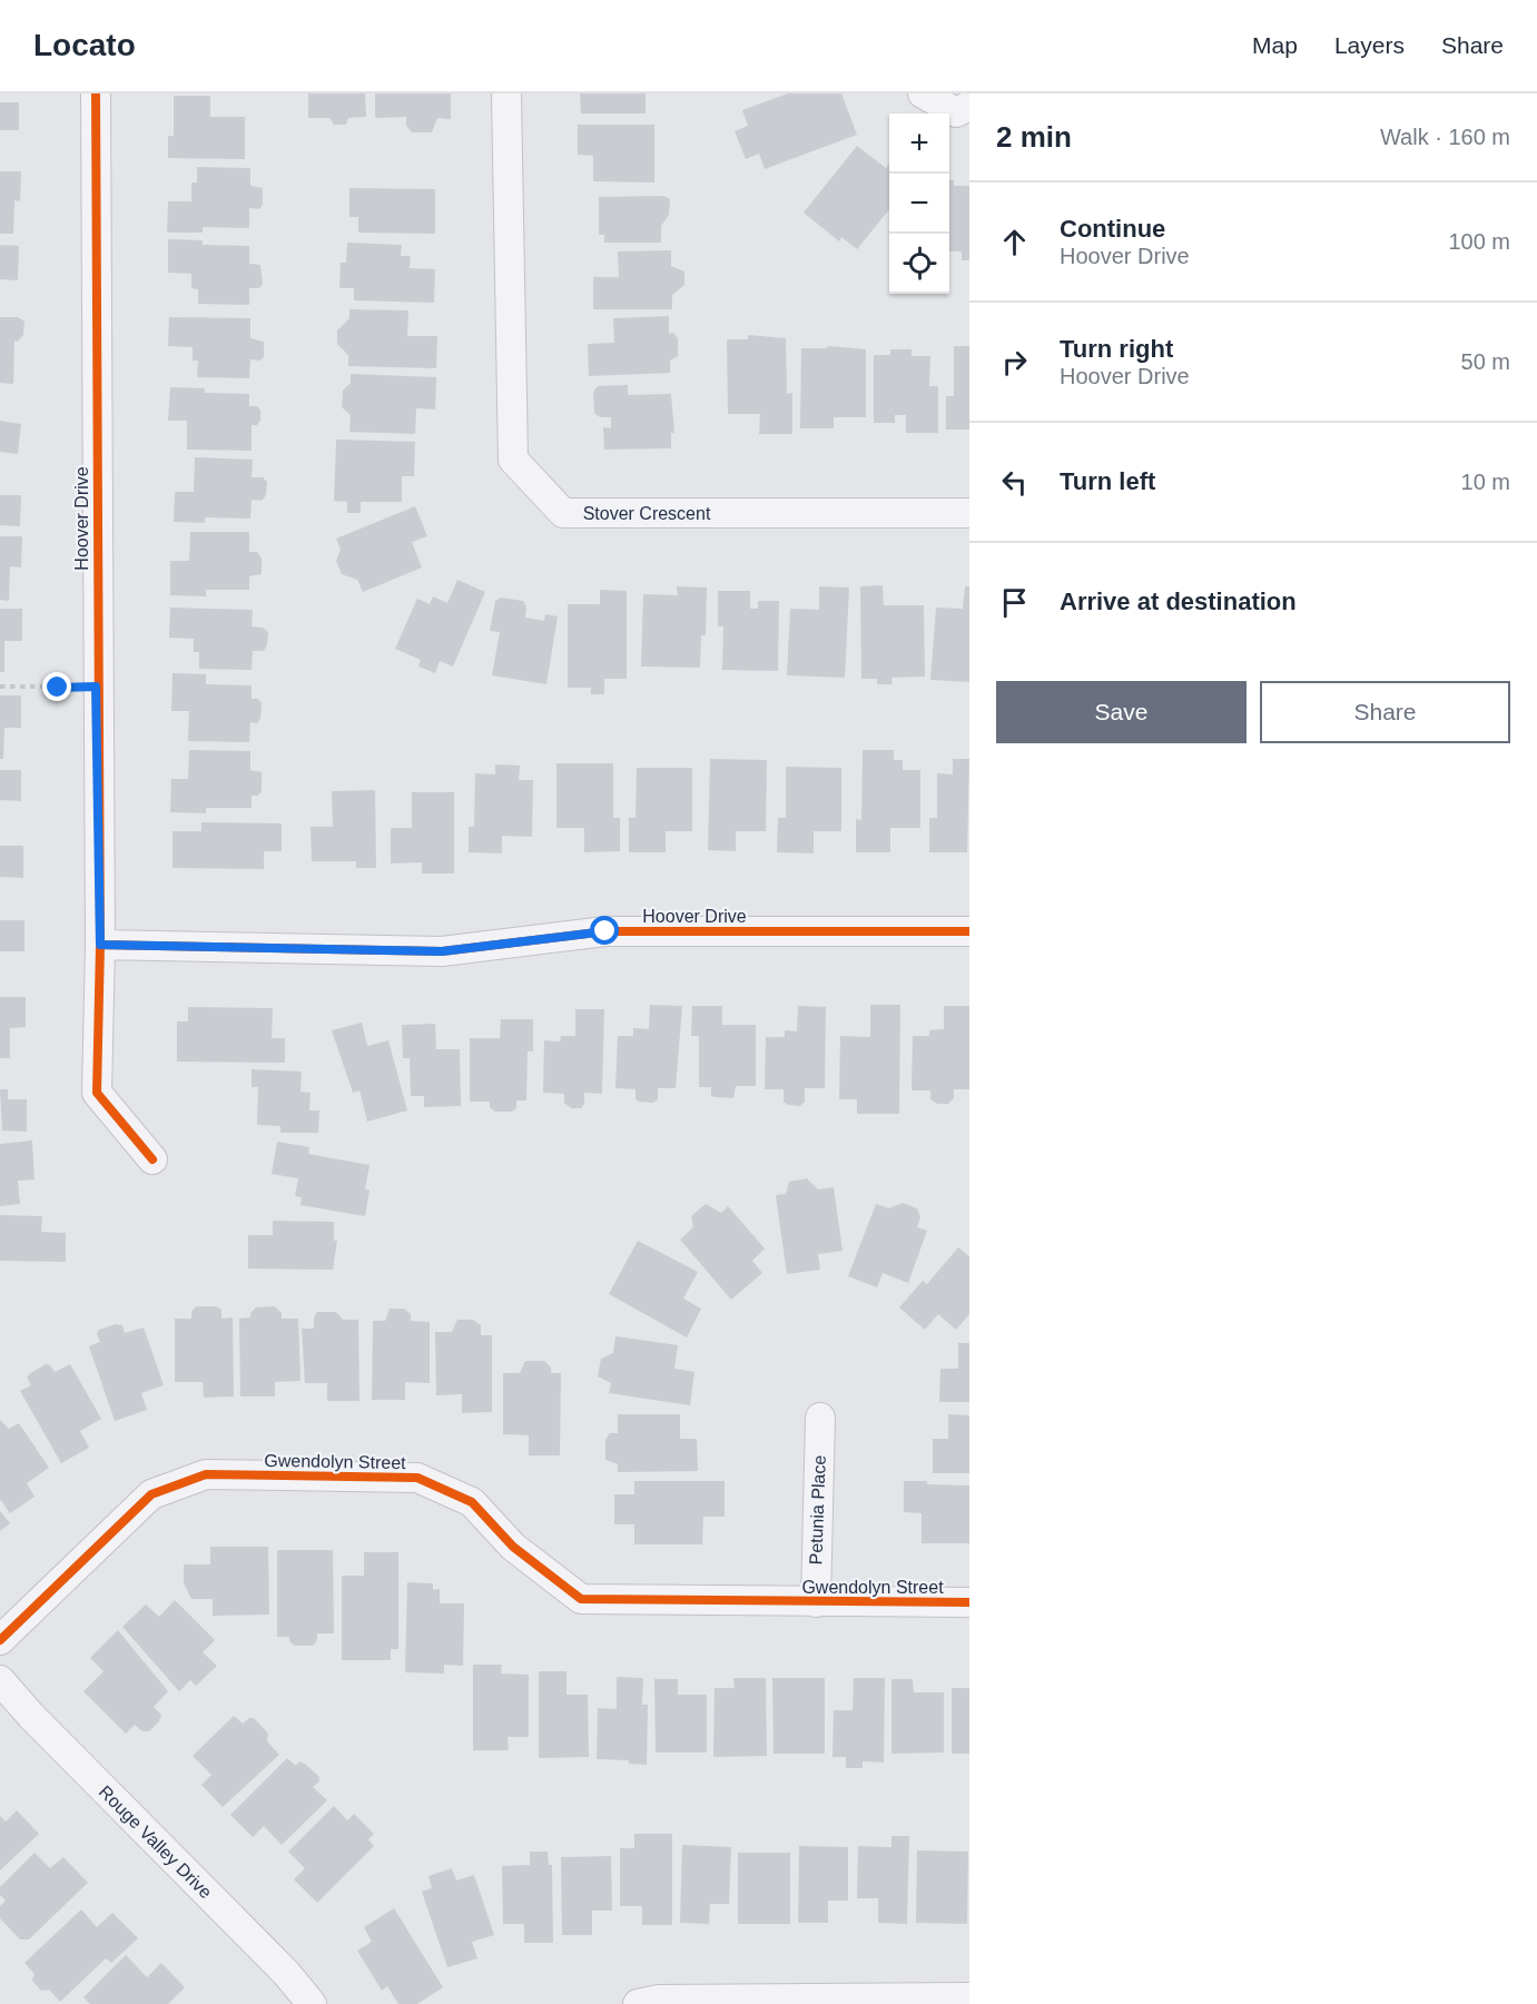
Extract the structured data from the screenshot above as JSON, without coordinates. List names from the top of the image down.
{
  "streets": {
    "street": [
      "Stover Crescent",
      "Hoover Drive",
      "Gwendolyn Street",
      "Petunia Place",
      "Rouge Valley Drive"
    ]
  },
  "crossings": [
    ["Gwendolyn Street", "Petunia Place"]
  ],
  "page": {
    "header": "Locato",
    "nav": ["Map", "Layers", "Share"],
    "heading": ["2 min", "Walk · 160 m"],
    "map_buttons": ["+", "−"],
    "list": [
      ["Continue", "Hoover Drive", "100 m"],
      ["Turn right", "Hoover Drive", "50 m"],
      ["Turn left", "10 m"],
      "Arrive at destination"
    ],
    "buttons": ["Save", "Share"]
  }
}
